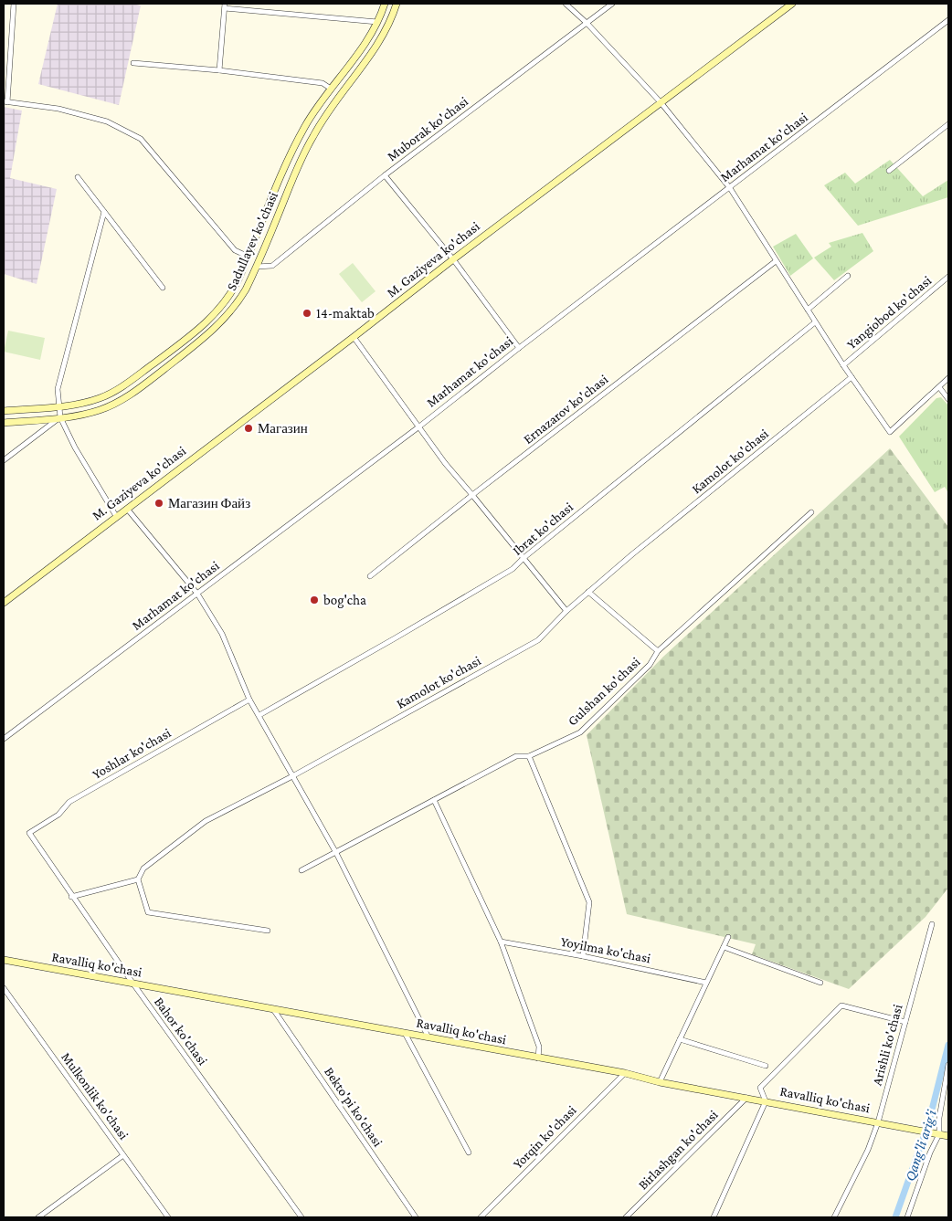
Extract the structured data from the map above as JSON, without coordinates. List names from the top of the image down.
{
  "streets": {
    "street": [
      "Muborak ko'chasi",
      "Marhamat ko'chasi",
      "Sadullayev ko'chasi",
      "M. Gaziyeva ko'chasi",
      "Yangiobod ko'chasi",
      "Ernazarov ko'chasi",
      "Kamolot ko'chasi",
      "Ibrat ko'chasi",
      "Gulshan ko'chasi",
      "Yoshlar ko'chasi",
      "Yoyilma ko'chasi",
      "Ravalliq ko'chasi",
      "Bahor ko'chasi",
      "Arishli ko'chasi",
      "Mulkonlik ko'chasi",
      "Bekto'pi ko'chasi",
      "Yorqin ko'chasi",
      "Birlashgan ko'chasi"
    ]
  },
  "crossings": [
    ["Muborak ko'chasi", "Sadullayev ko'chasi"],
    ["Yoshlar ko'chasi", "Bahor ko'chasi"],
    ["Ravalliq ko'chasi", "Bahor ko'chasi"],
    ["Ravalliq ko'chasi", "Arishli ko'chasi"],
    ["Ravalliq ko'chasi", "Bekto'pi ko'chasi"],
    ["Ravalliq ko'chasi", "Yorqin ko'chasi"],
    ["Ravalliq ko'chasi", "Birlashgan ko'chasi"]
  ],
  "water": ["Qang'li arig'i"],
  "places": [
    "14-maktab",
    "Магазин",
    "Магазин Файз",
    "bog'cha"
  ]
}
